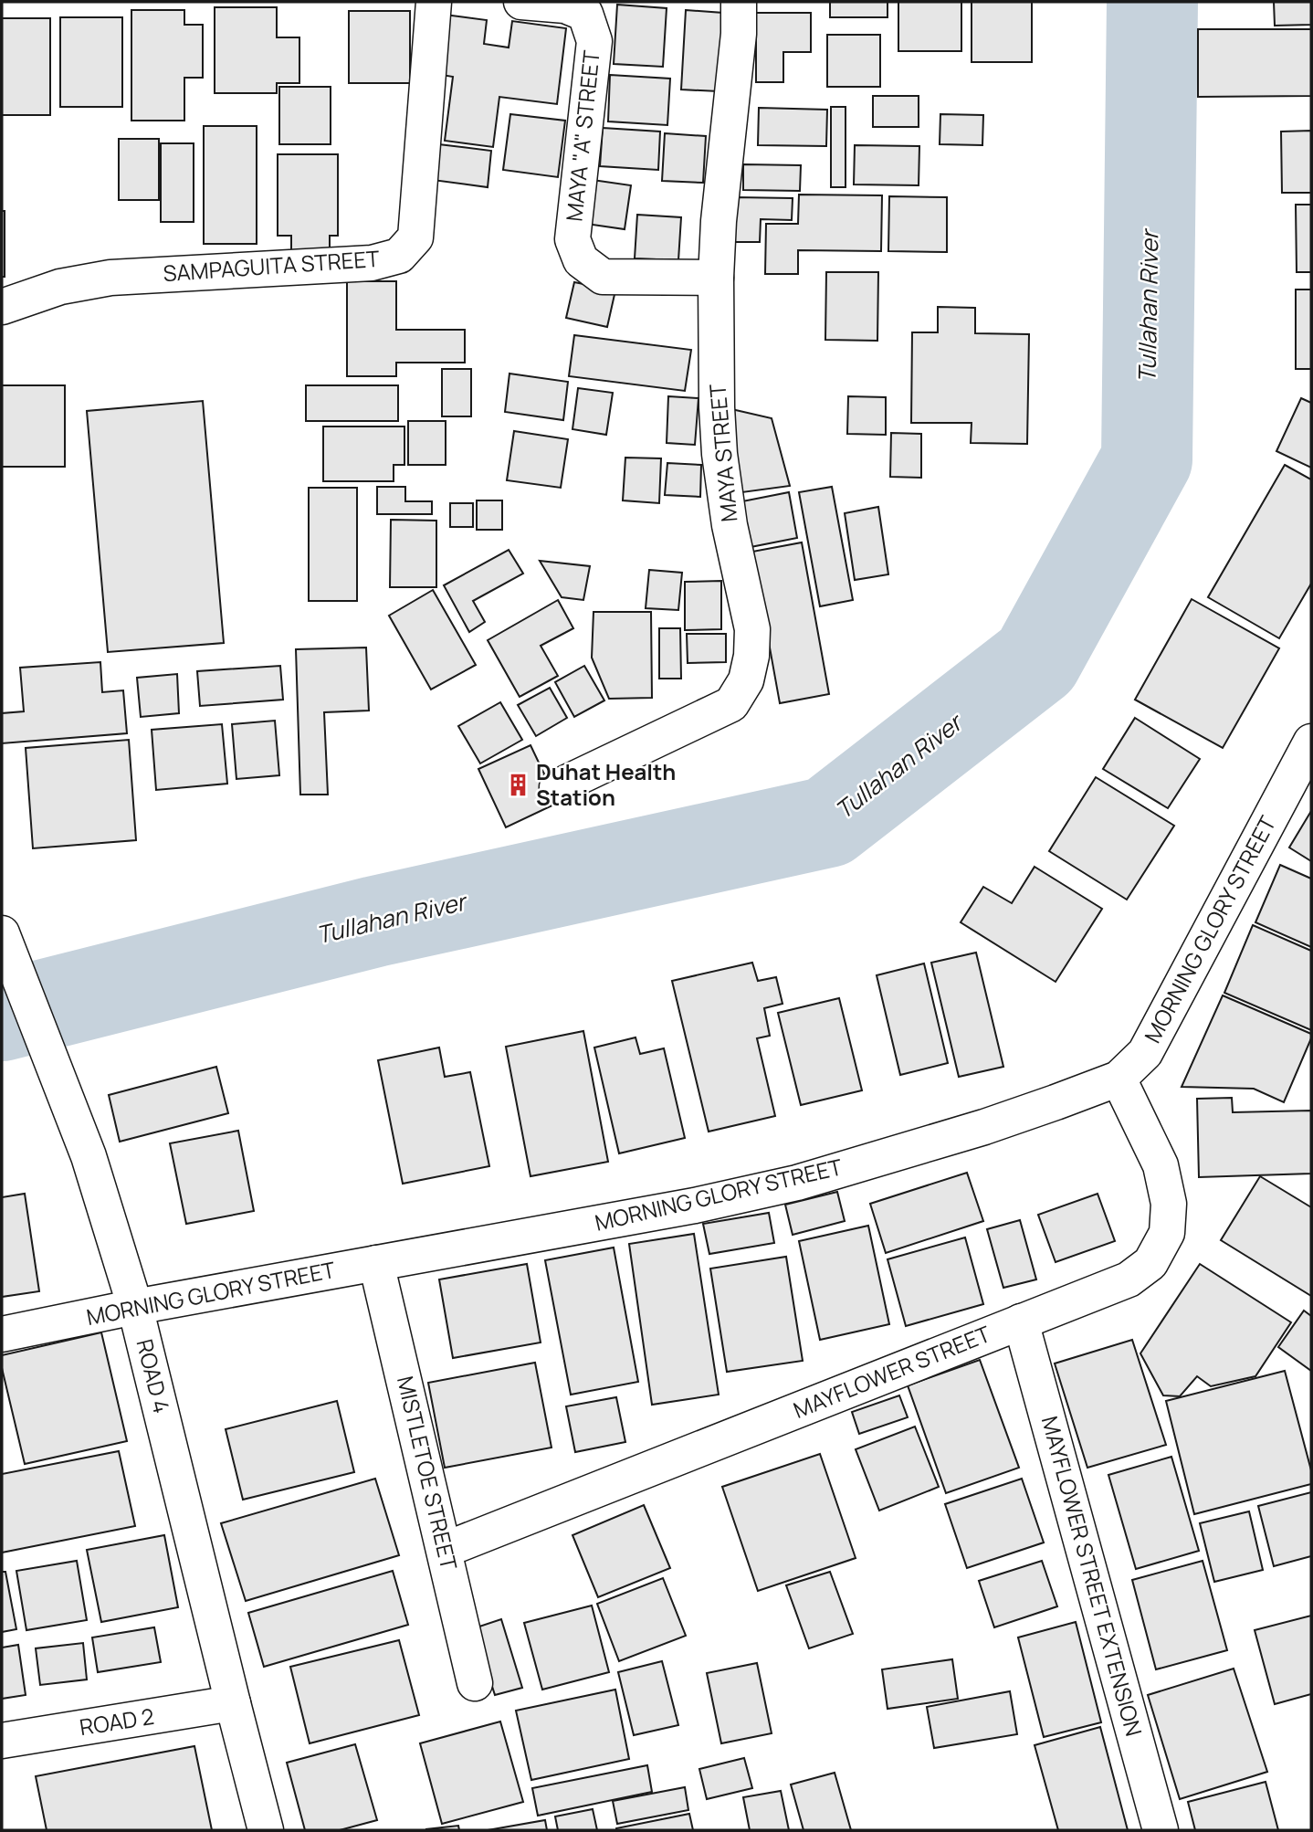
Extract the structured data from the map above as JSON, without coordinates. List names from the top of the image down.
{
  "streets": {
    "street": [
      "MAYA \"A\" STREET",
      "SAMPAGUITA STREET",
      "MAYA STREET",
      "MORNING GLORY STREET",
      "MAYFLOWER STREET",
      "ROAD 4",
      "MISTLETOE STREET",
      "MAYFLOWER STREET EXTENSION",
      "ROAD 2"
    ]
  },
  "crossings": [
    ["MAYA \"A\" STREET", "MAYA STREET"],
    ["MORNING GLORY STREET", "MAYFLOWER STREET"],
    ["MORNING GLORY STREET", "ROAD 4"],
    ["MORNING GLORY STREET", "MISTLETOE STREET"],
    ["MAYFLOWER STREET", "MISTLETOE STREET"],
    ["MAYFLOWER STREET", "MAYFLOWER STREET EXTENSION"],
    ["ROAD 4", "ROAD 2"]
  ],
  "water": ["Tullahan River"],
  "places": {
    "building": ["Duhat Health Station"]
  }
}
